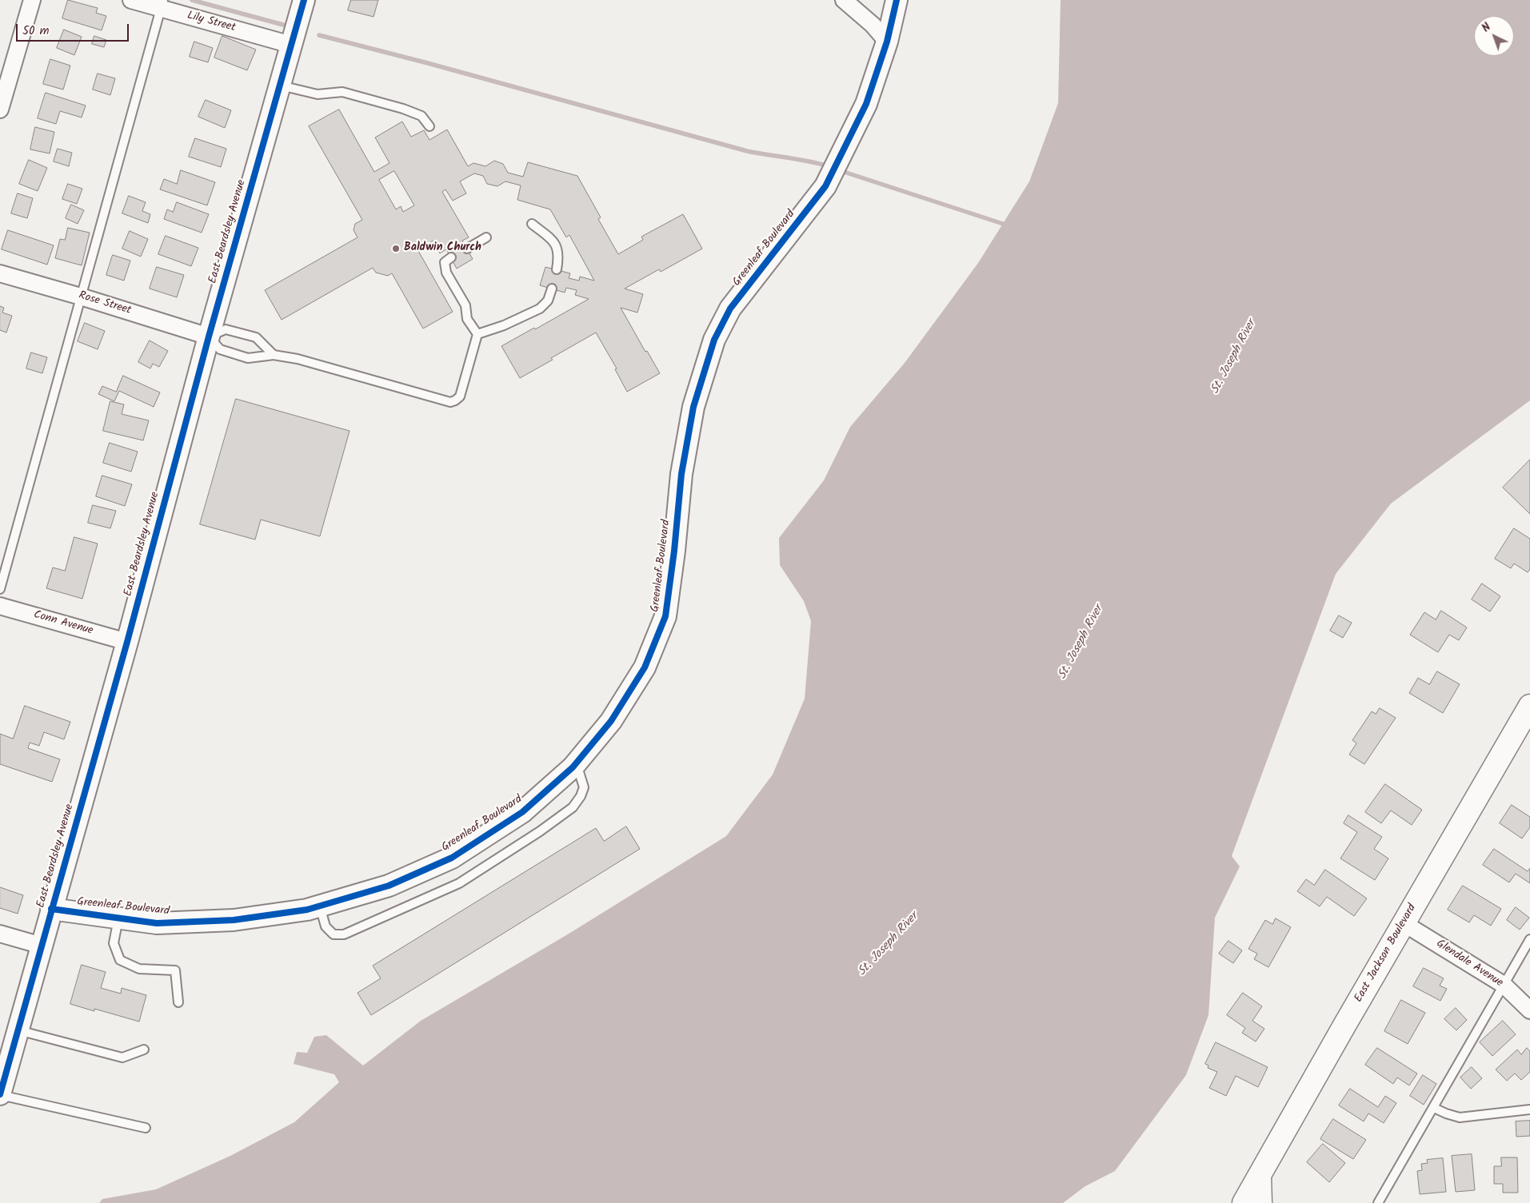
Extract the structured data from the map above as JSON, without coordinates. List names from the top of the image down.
{
  "streets": {
    "main road": ["East Jackson Boulevard"],
    "street": [
      "Lily Street",
      "East Beardsley Avenue",
      "Greenleaf Boulevard",
      "Rose Street",
      "Conn Avenue",
      "Glendale Avenue"
    ]
  },
  "crossings": [
    ["Lily Street", "East Beardsley Avenue"],
    ["East Beardsley Avenue", "Greenleaf Boulevard"],
    ["East Beardsley Avenue", "Rose Street"],
    ["East Beardsley Avenue", "Conn Avenue"],
    ["East Jackson Boulevard", "Glendale Avenue"]
  ],
  "water": ["St. Joseph River"],
  "places": ["Baldwin Church"],
  "scale_bar": "50 m",
  "north": "top left"
}
